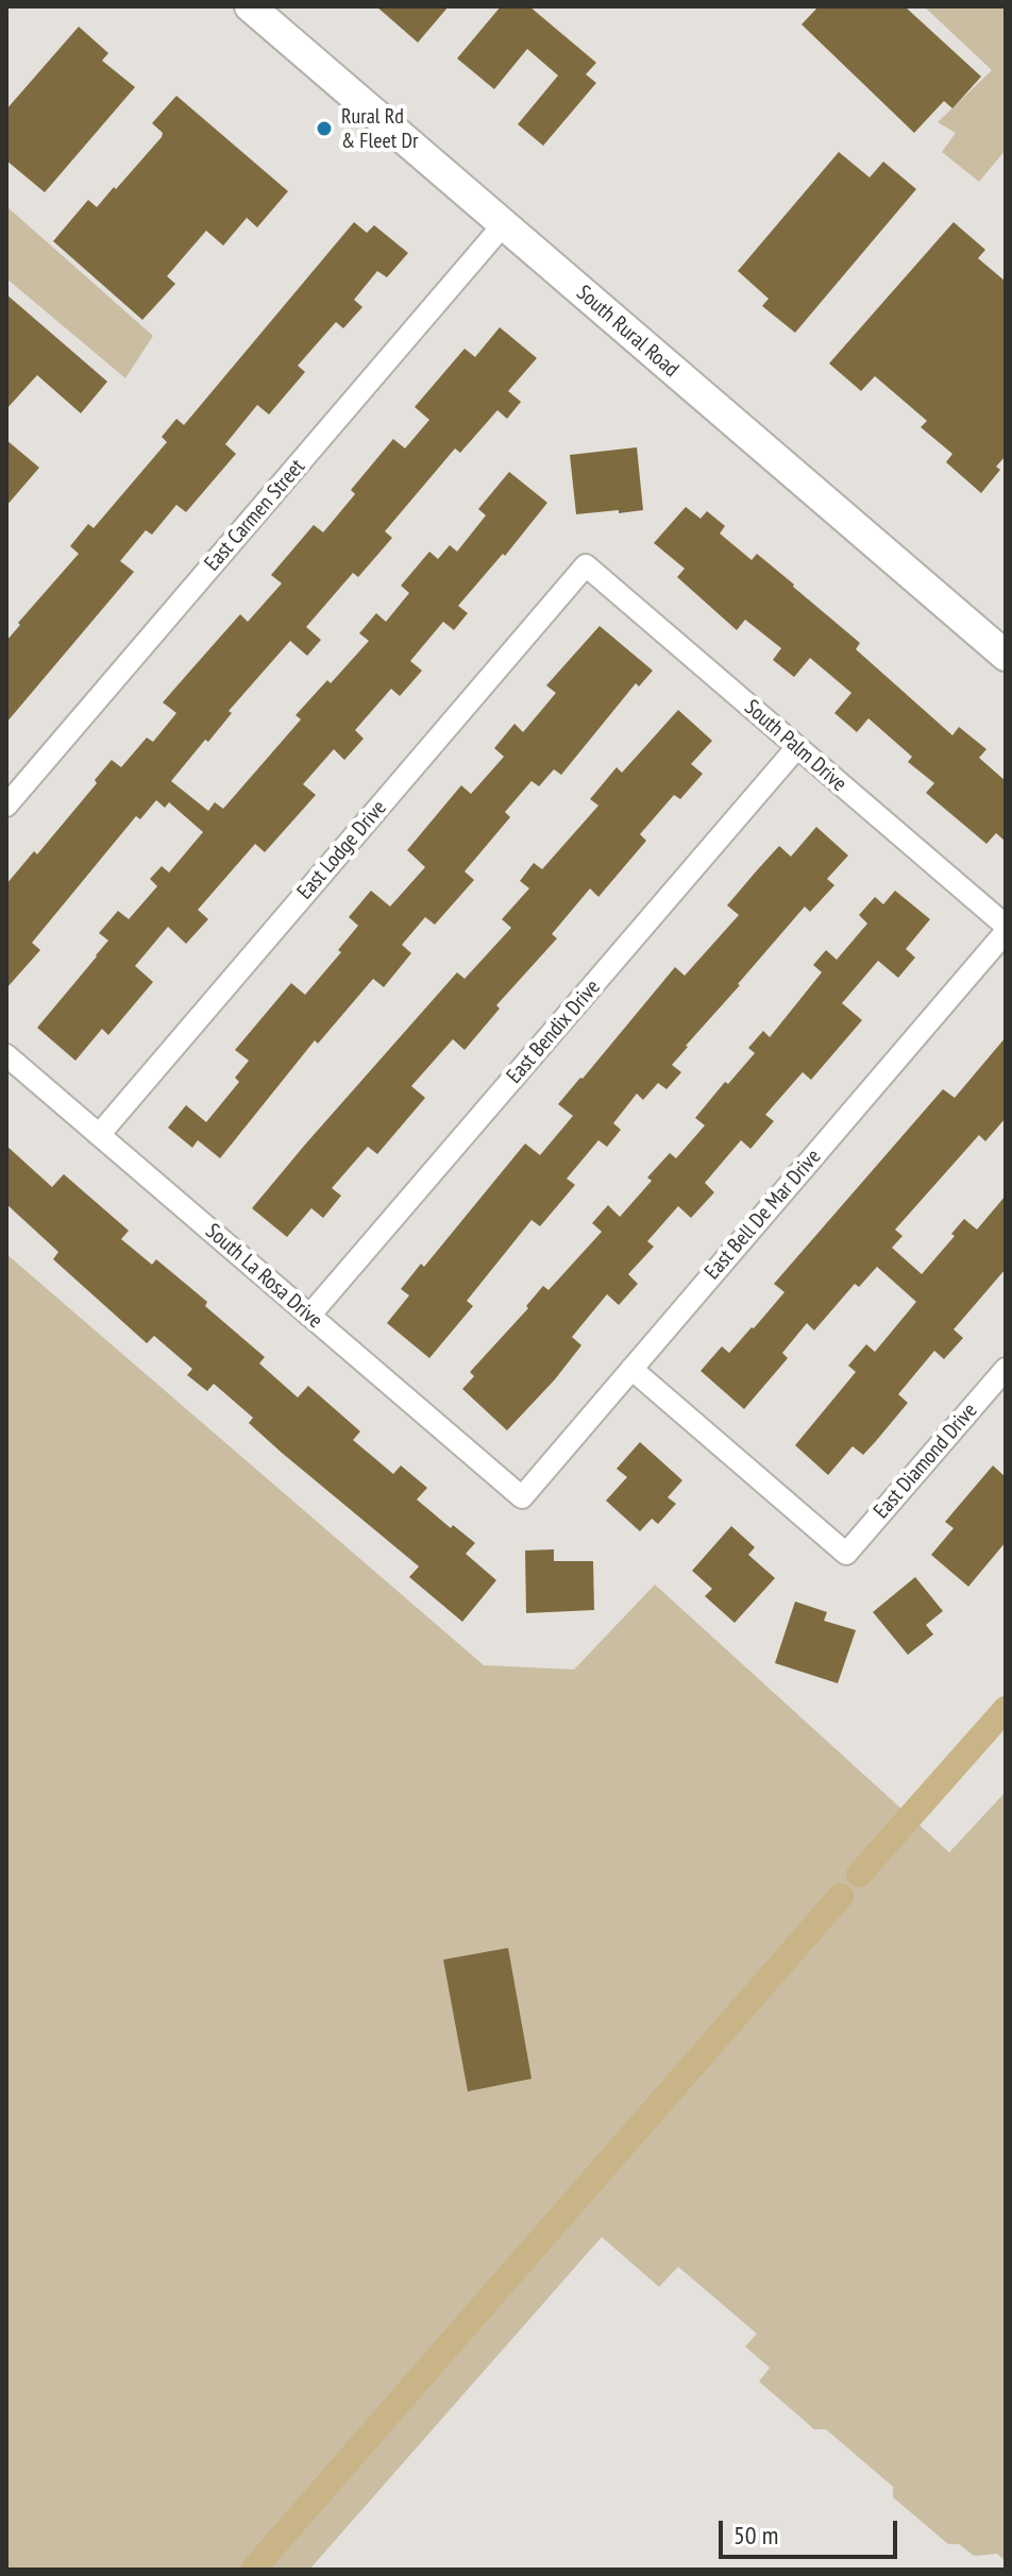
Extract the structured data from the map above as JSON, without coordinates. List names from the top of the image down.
{
  "streets": {
    "main road": ["South Rural Road"],
    "street": [
      "East Carmen Street",
      "South Palm Drive",
      "East Lodge Drive",
      "East Bendix Drive",
      "East Bell De Mar Drive",
      "South La Rosa Drive",
      "East Diamond Drive"
    ]
  },
  "crossings": [
    ["South Rural Road", "East Carmen Street"],
    ["South Palm Drive", "East Lodge Drive"],
    ["South Palm Drive", "East Bendix Drive"],
    ["South Palm Drive", "East Bell De Mar Drive"],
    ["East Lodge Drive", "South La Rosa Drive"],
    ["East Bendix Drive", "South La Rosa Drive"],
    ["East Bell De Mar Drive", "South La Rosa Drive"],
    ["East Bell De Mar Drive", "East Diamond Drive"]
  ],
  "places": ["Rural Rd & Fleet Dr"],
  "scale_bar": "50 m"
}
